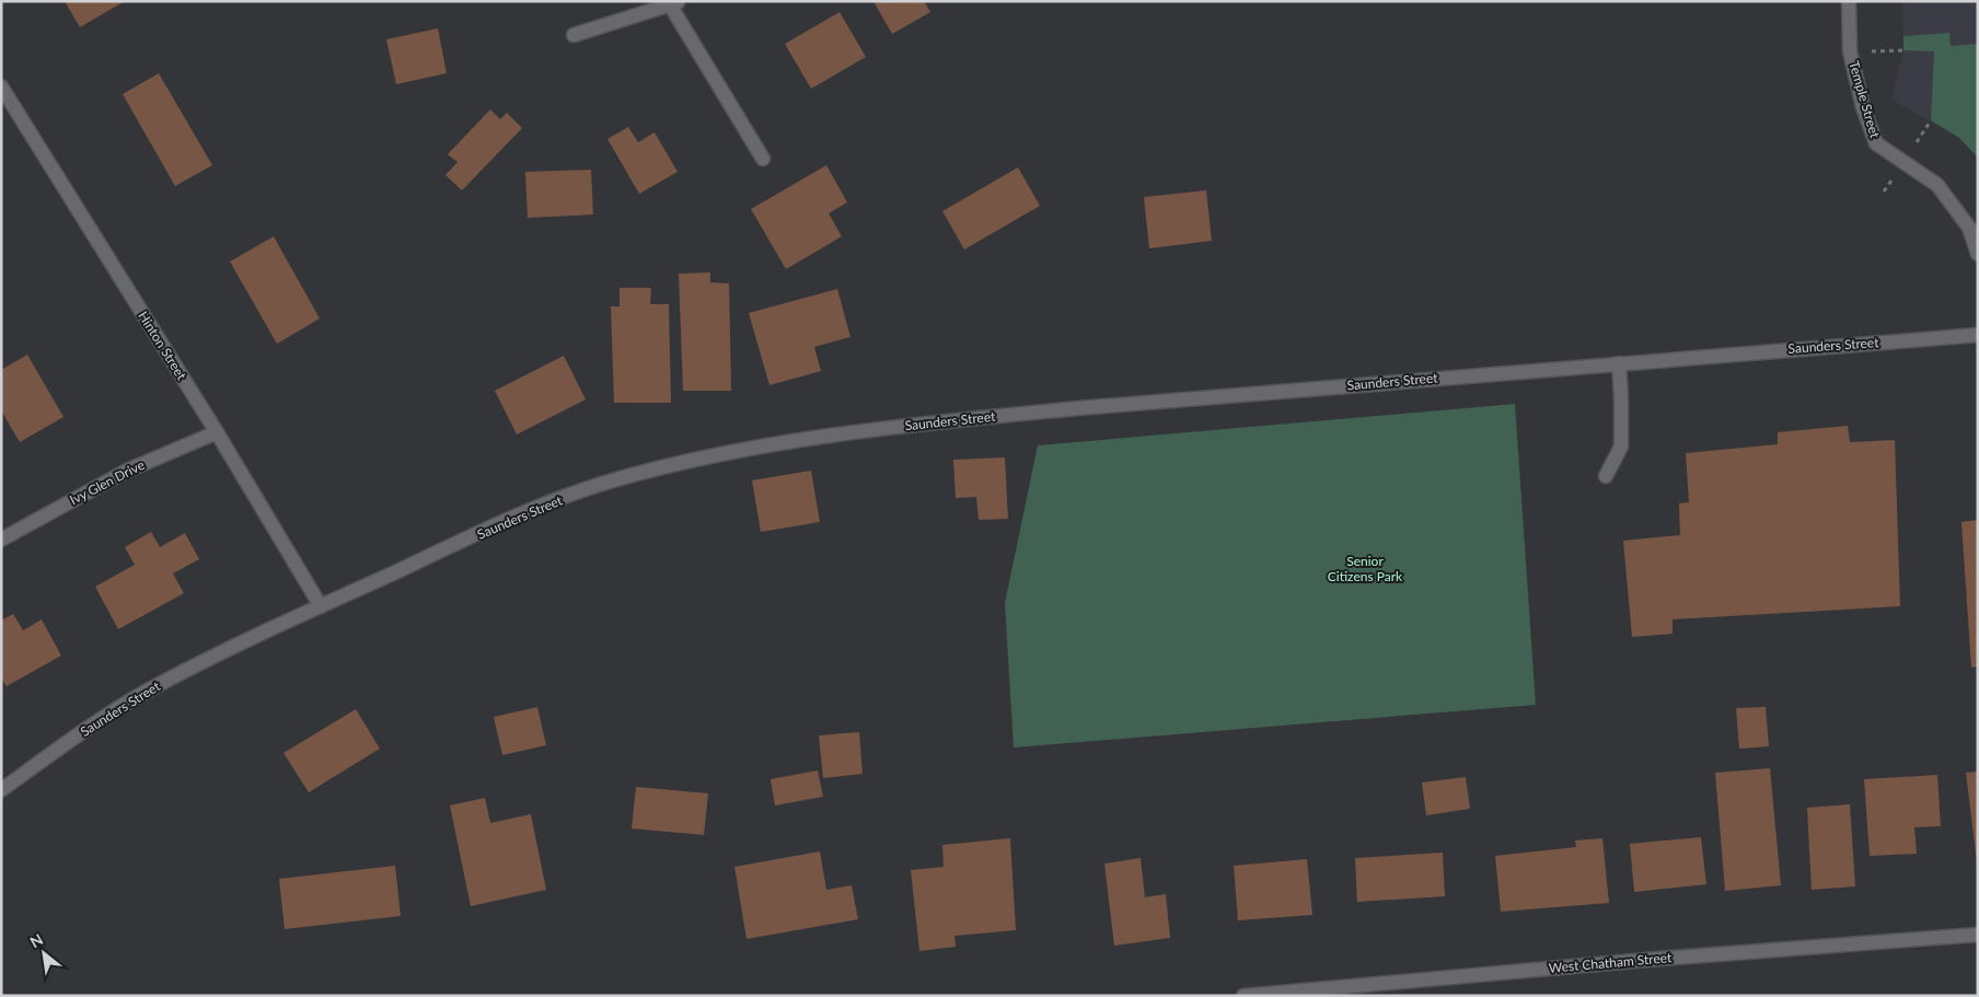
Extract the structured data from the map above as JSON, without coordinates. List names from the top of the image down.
{
  "streets": {
    "street": [
      "Temple Street",
      "Hinton Street",
      "Saunders Street",
      "Ivy Glen Drive",
      "West Chatham Street"
    ]
  },
  "crossings": [
    ["Hinton Street", "Saunders Street"],
    ["Hinton Street", "Ivy Glen Drive"]
  ],
  "parks": ["Senior Citizens Park"],
  "north": "top left"
}
